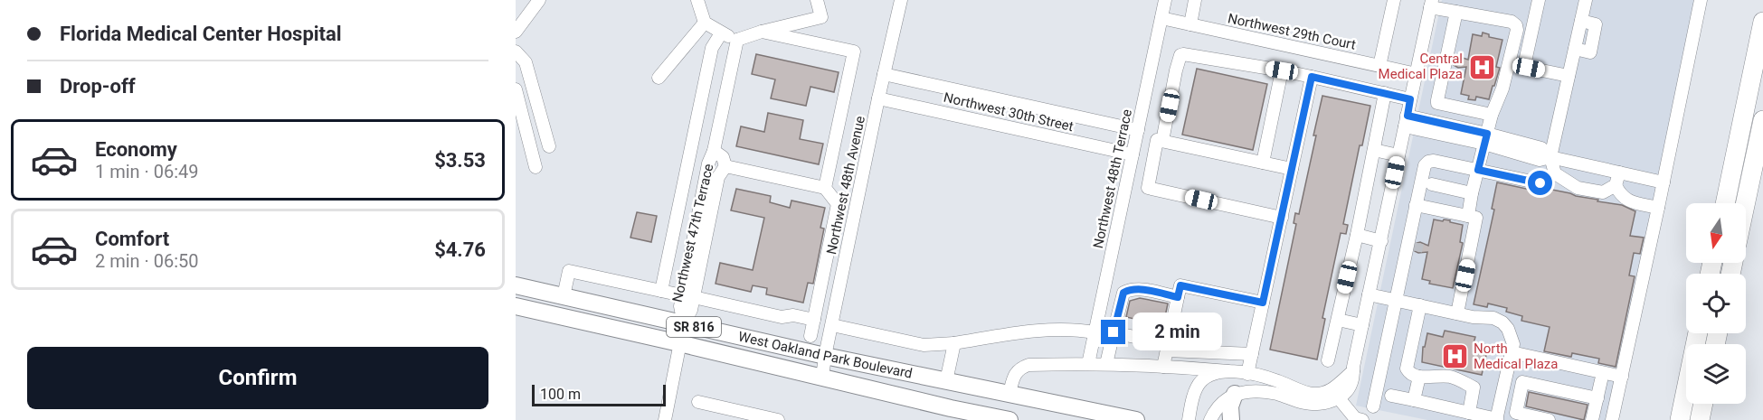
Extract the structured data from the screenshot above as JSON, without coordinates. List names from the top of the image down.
{
  "streets": {
    "main road": ["SR 816", "West Oakland Park Boulevard"],
    "street": [
      "Northwest 29th Court",
      "Northwest 30th Street",
      "Northwest 48th Terrace",
      "Northwest 48th Avenue",
      "Northwest 47th Terrace"
    ]
  },
  "crossings": [
    ["Northwest 29th Court", "Northwest 48th Terrace"],
    ["Northwest 30th Street", "Northwest 48th Terrace"],
    ["Northwest 30th Street", "Northwest 48th Avenue"],
    ["Northwest 48th Avenue", "West Oakland Park Boulevard"],
    ["Northwest 47th Terrace", "West Oakland Park Boulevard"]
  ],
  "places": {
    "hospital": ["Central Medical Plaza", "North Medical Plaza"]
  },
  "scale_bar": "100 m",
  "north": "bottom",
  "page": {
    "banner": ["Florida Medical Center Hospital", "Drop-off"],
    "list": [
      {
        "name": "Economy",
        "note": "1 min · 06:49",
        "value": "$3.53"
      },
      {
        "name": "Comfort",
        "note": "2 min · 06:50",
        "value": "$4.76"
      }
    ],
    "bubble": "2 min",
    "buttons": "Confirm",
    "scale": "100 m"
  }
}
